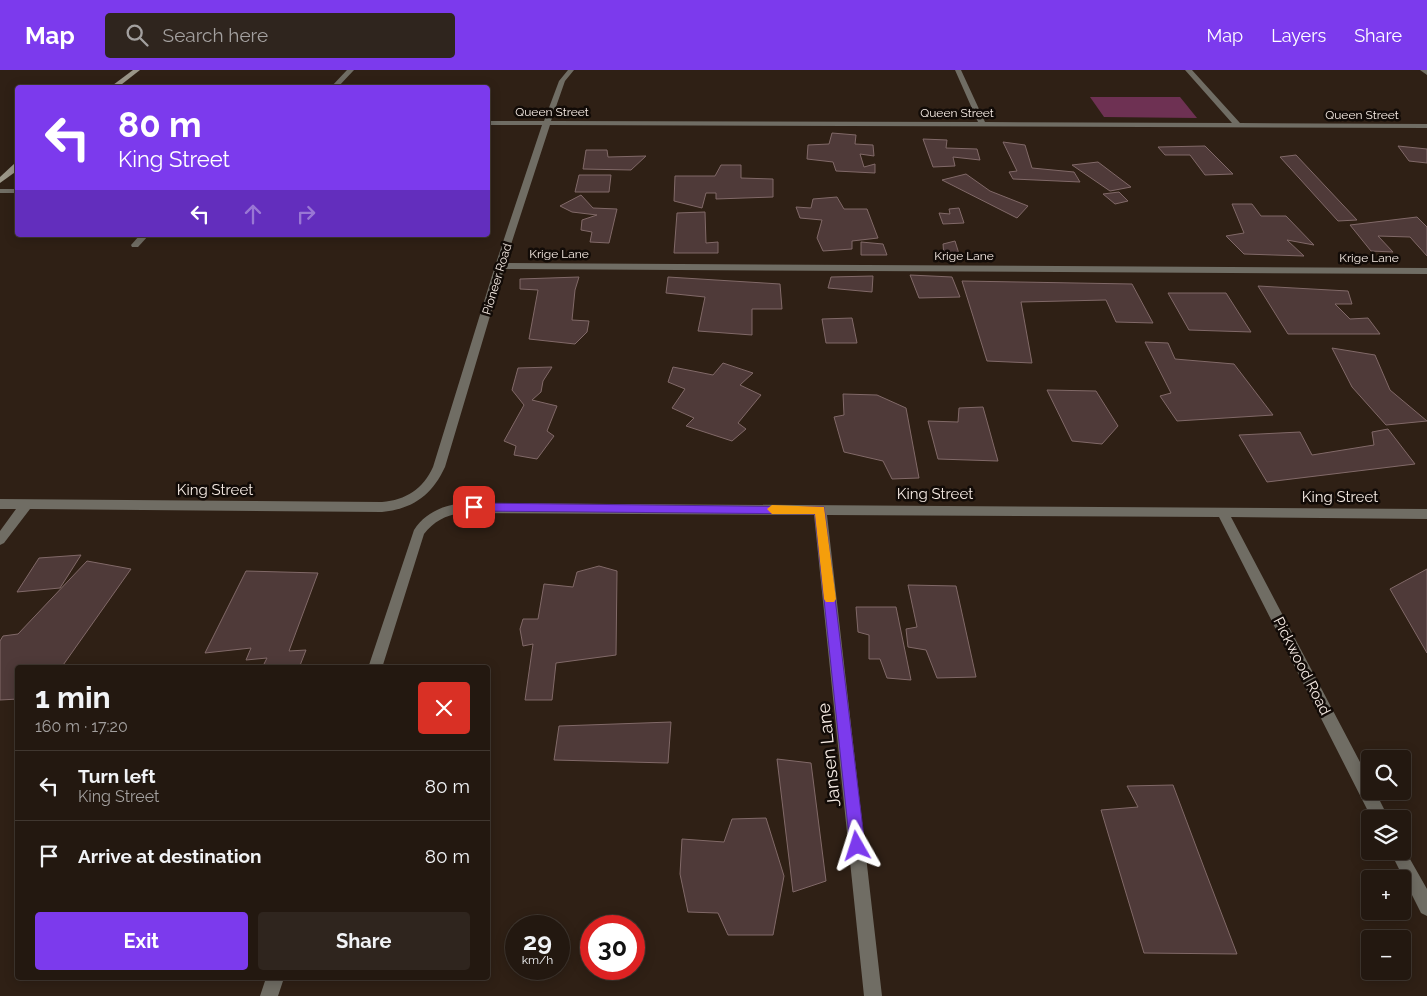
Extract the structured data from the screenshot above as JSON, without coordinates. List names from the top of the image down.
{
  "streets": {
    "street": [
      "Queen Street",
      "Krige Lane",
      "Pioneer Road",
      "King Street",
      "Pickwood Road",
      "Jansen Lane"
    ]
  },
  "crossings": [
    ["Queen Street", "Pioneer Road"],
    ["Krige Lane", "Pioneer Road"],
    ["Pioneer Road", "King Street"],
    ["King Street", "Pickwood Road"],
    ["King Street", "Jansen Lane"]
  ],
  "page": {
    "header": "Map",
    "search": "Search here",
    "nav": ["Map", "Layers", "Share"],
    "turn": ["80 m", "King Street"],
    "heading": ["1 min", "160 m · 17:20"],
    "map_buttons": ["+", "−"],
    "list": [
      {
        "name": "Turn left",
        "note": "King Street",
        "value": "80 m"
      },
      {
        "name": "Arrive at destination",
        "value": "80 m"
      }
    ],
    "buttons": ["Exit", "Share"],
    "speed": "29 km/h",
    "limit": "30"
  }
}
